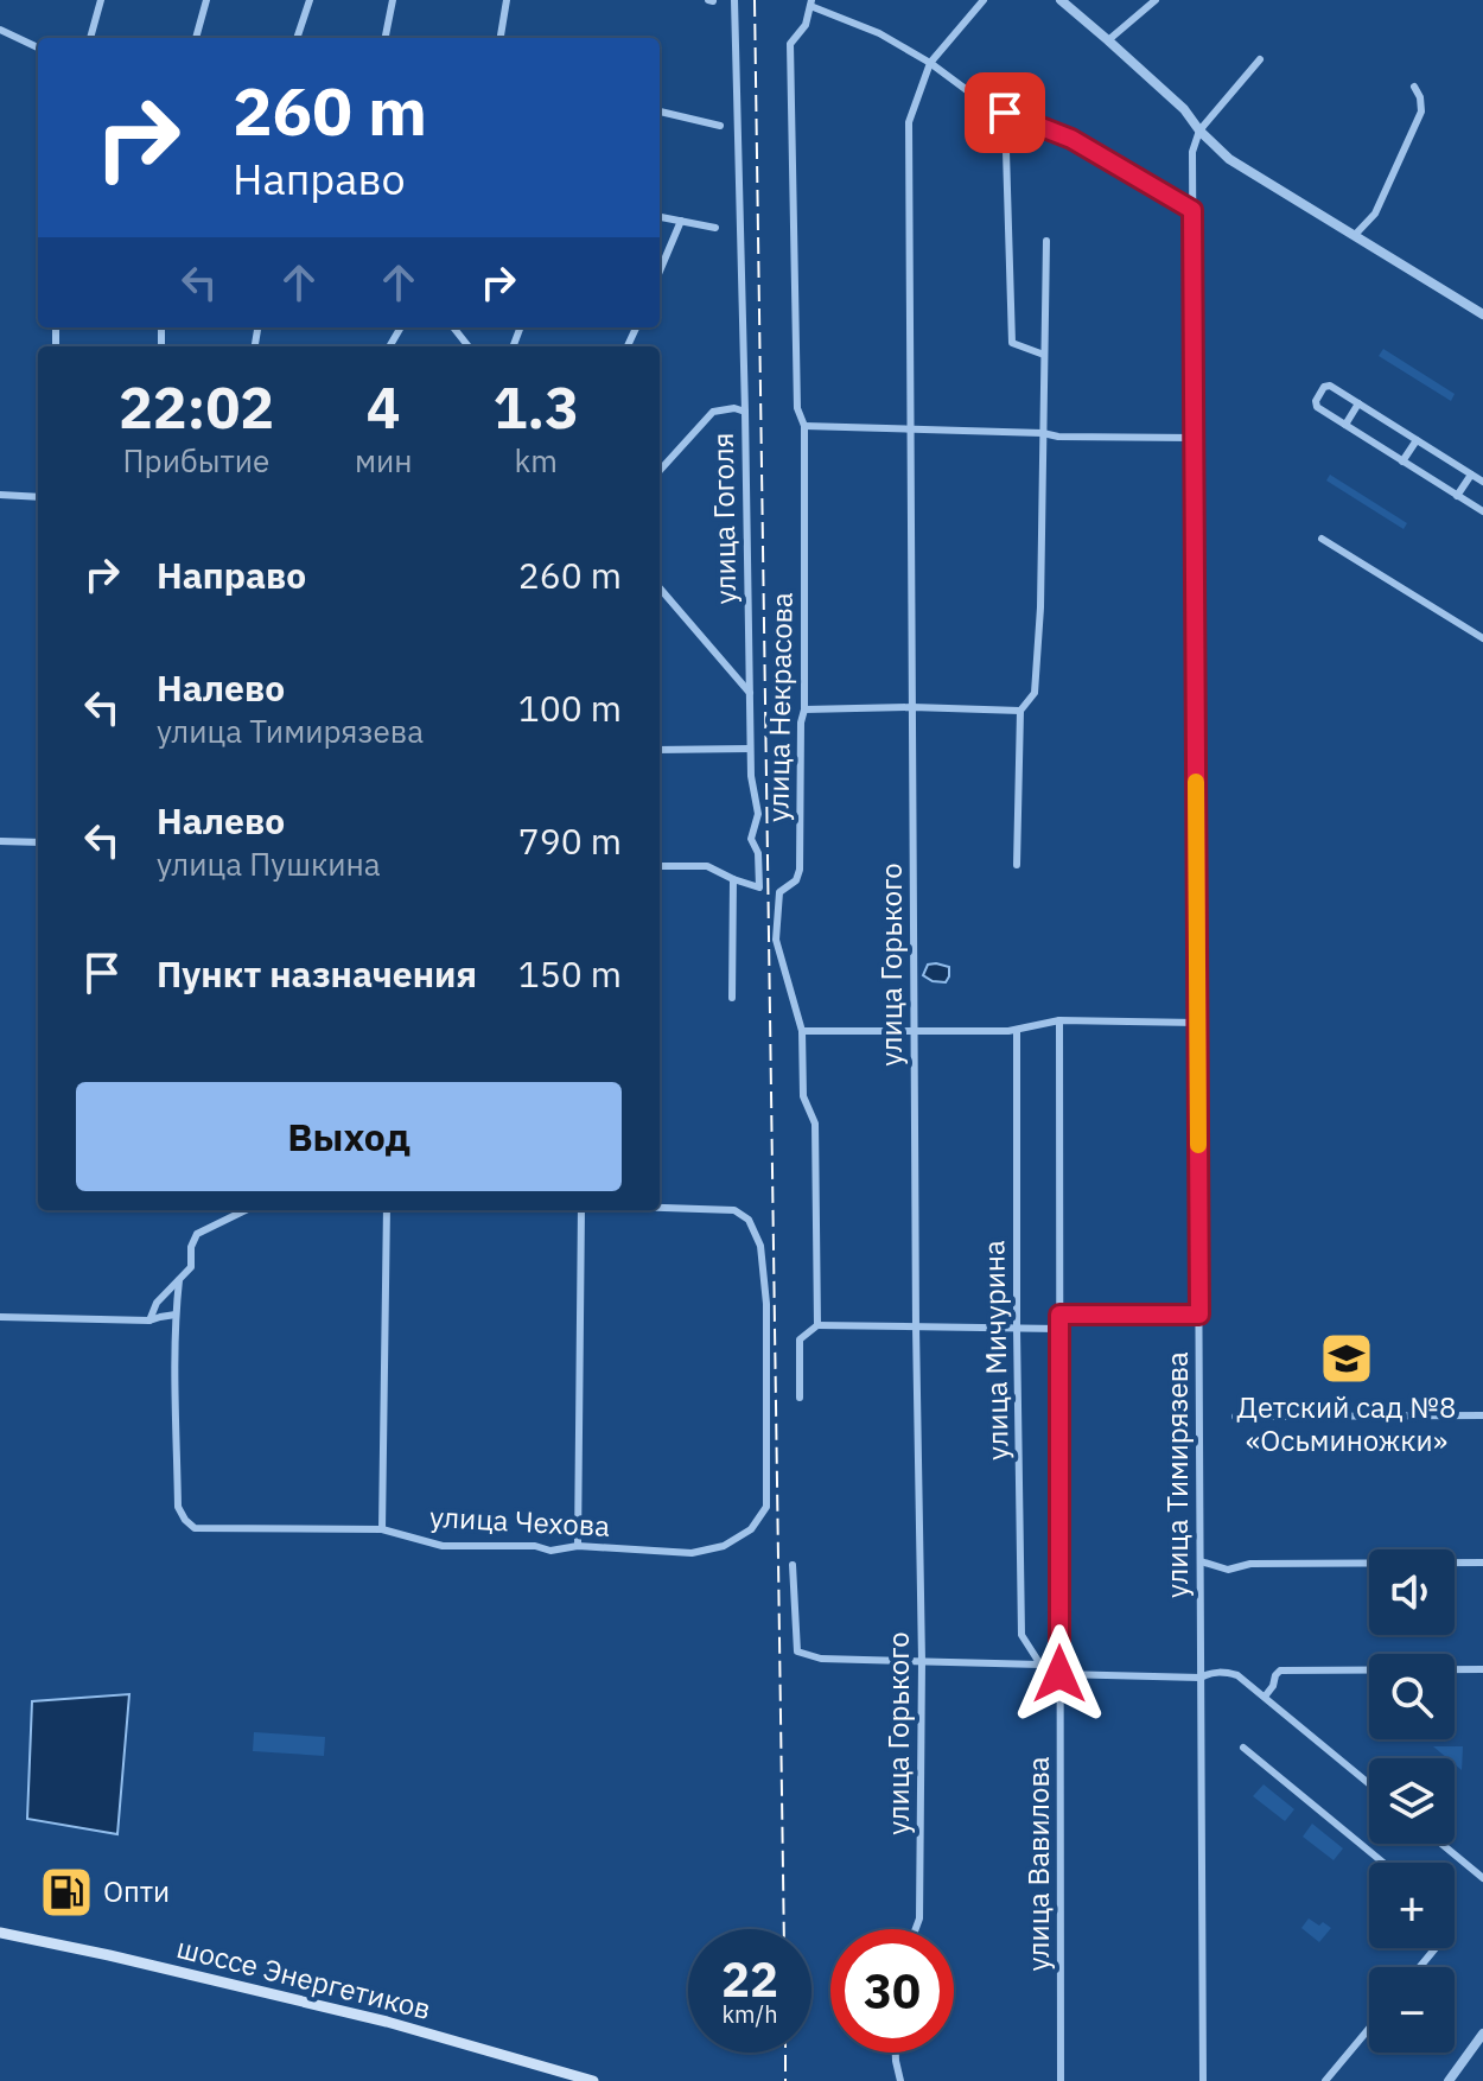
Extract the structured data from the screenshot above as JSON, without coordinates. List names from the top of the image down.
{
  "streets": {
    "main road": ["шоссе Энергетиков"],
    "street": [
      "улица Гоголя",
      "улица Некрасова",
      "улица Горького",
      "улица Мичурина",
      "улица Тимирязева",
      "улица Чехова",
      "улица Вавилова"
    ]
  },
  "places": {
    "school or university": ["Детский сад №8 «Осьминожки»"],
    "fuel station": ["Опти"]
  },
  "page": {
    "turn": ["260 m", "Направо"],
    "eta": [
      "22:02",
      "Прибытие",
      "4",
      "мин",
      "1.3",
      "km"
    ],
    "list": [
      {
        "name": "Направо",
        "value": "260 m"
      },
      {
        "name": "Налево",
        "note": "улица Тимирязева",
        "value": "100 m"
      },
      {
        "name": "Налево",
        "note": "улица Пушкина",
        "value": "790 m"
      },
      {
        "name": "Пункт назначения",
        "value": "150 m"
      }
    ],
    "buttons": "Выход",
    "map_buttons": ["+", "−"],
    "speed": "22 km/h",
    "limit": "30"
  }
}
